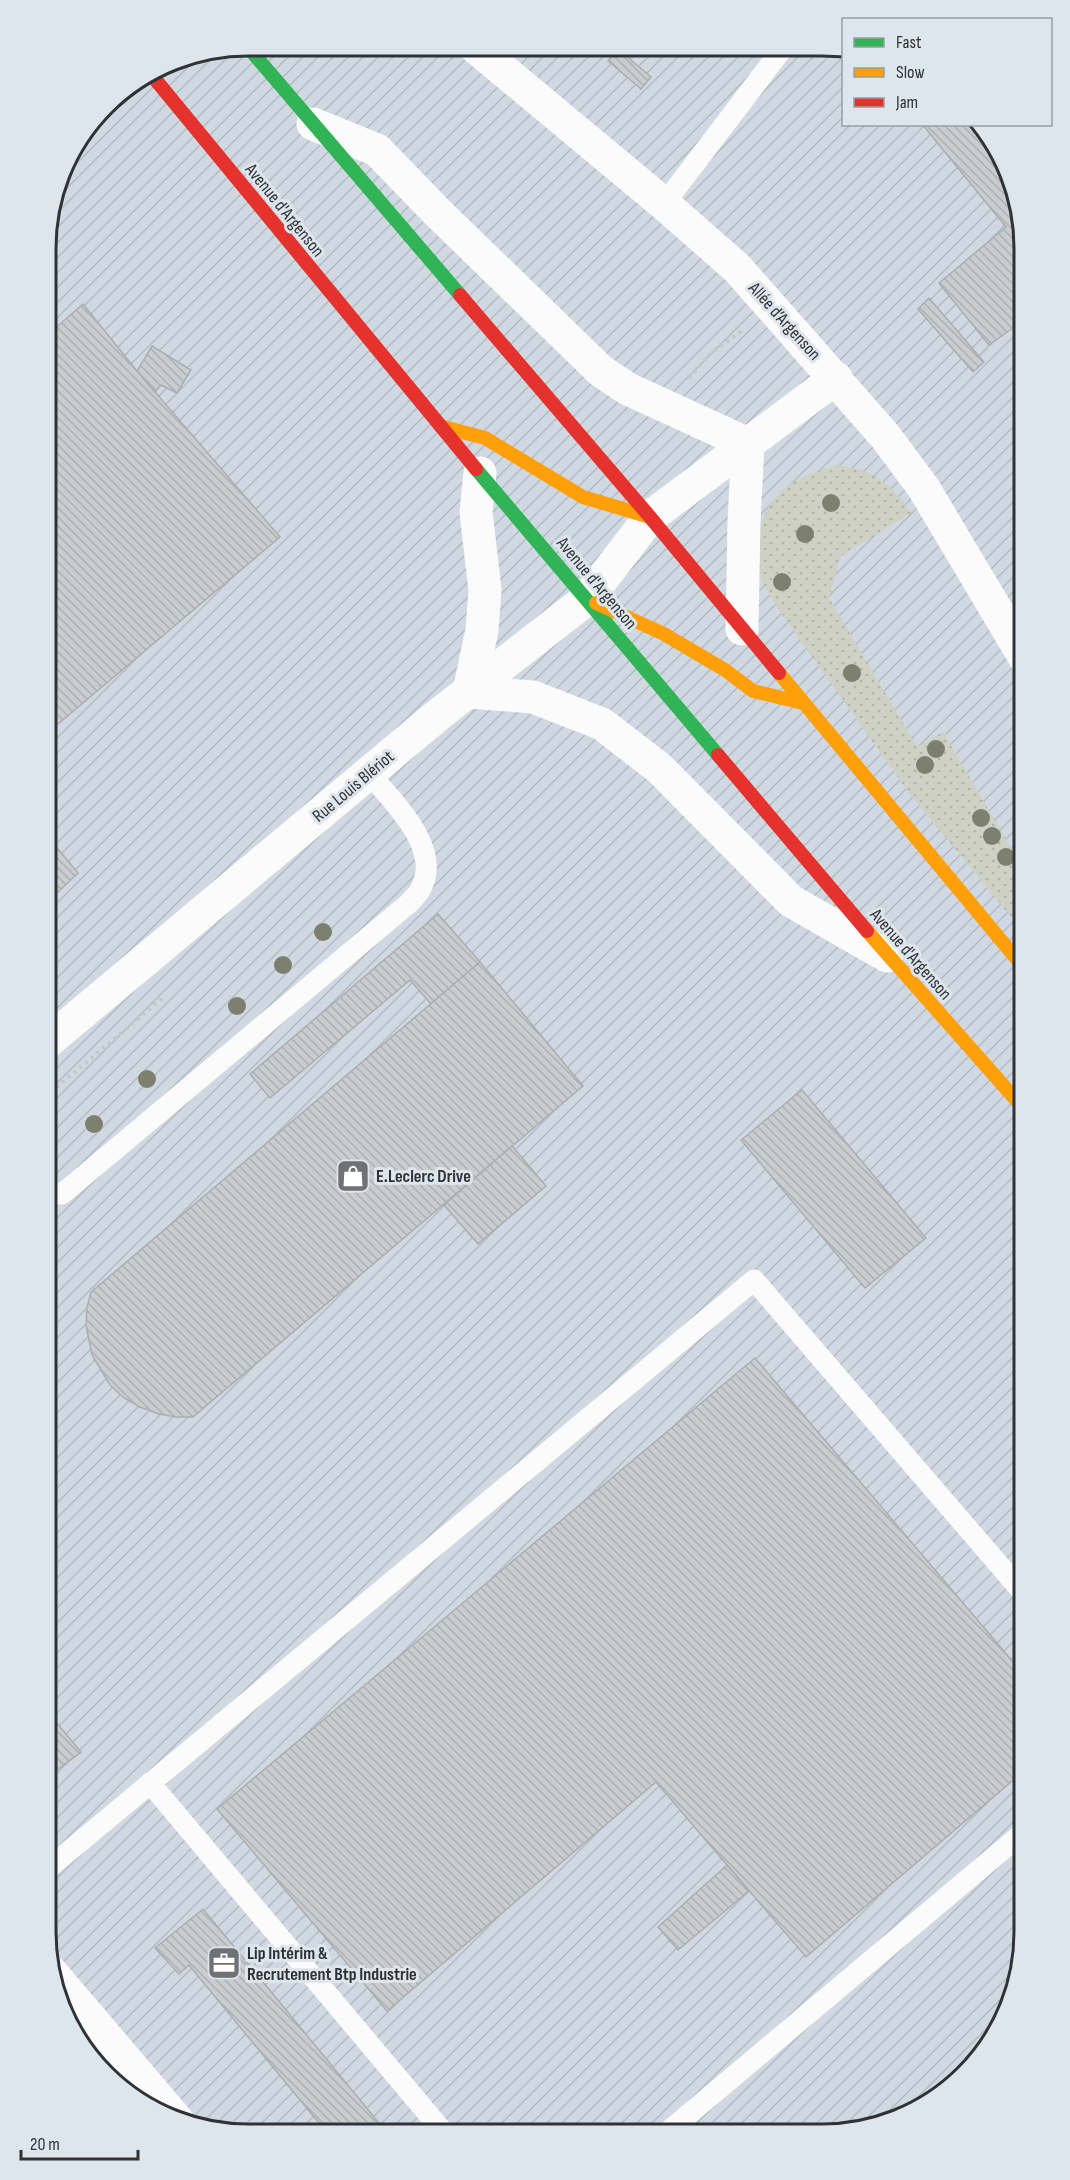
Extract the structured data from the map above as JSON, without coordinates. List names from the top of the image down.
{
  "streets": {
    "main road": ["Avenue d'Argenson"],
    "street": ["Allée d’Argenson", "Rue Louis Blériot"]
  },
  "crossings": [
    ["Avenue d'Argenson", "Rue Louis Blériot"],
    ["Allée d’Argenson", "Rue Louis Blériot"]
  ],
  "places": {
    "shop": ["E.Leclerc Drive"],
    "office": ["Lip Intérim & Recrutement Btp Industrie"]
  },
  "legend": ["Fast", "Slow", "Jam"],
  "scale_bar": "20 m"
}
